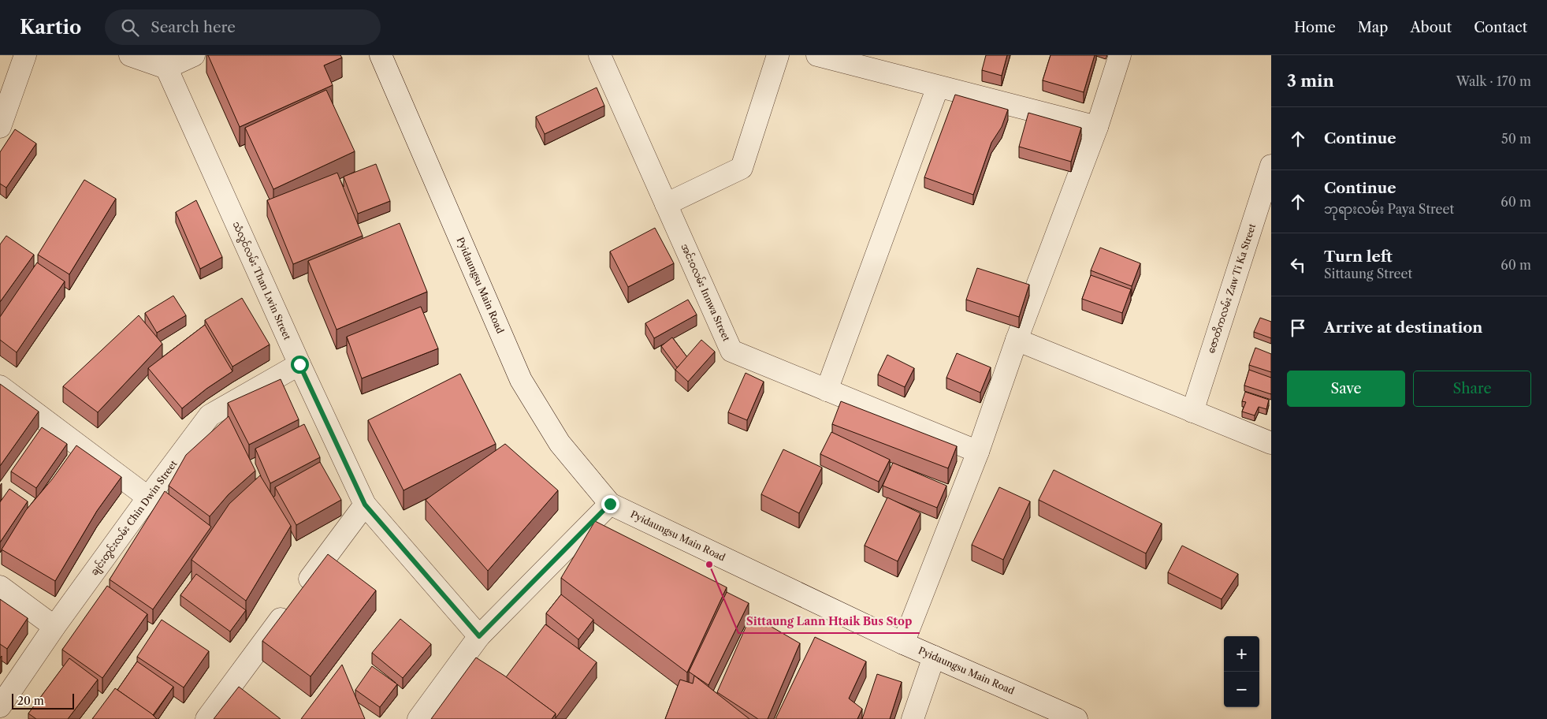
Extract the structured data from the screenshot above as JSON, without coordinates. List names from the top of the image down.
{
  "streets": {
    "street": [
      "သံလွင်လမ်း Than Lwin Street",
      "Pyidaungsu Main Road",
      "ဇောတိကလမ်း Zaw Ti Ka Street",
      "အင်းဝလမ်း Innwa Street",
      "ချင်းတွင်းလမ်း Chin Dwin Street"
    ]
  },
  "crossings": [
    ["သံလွင်လမ်း Than Lwin Street", "ချင်းတွင်းလမ်း Chin Dwin Street"]
  ],
  "places": ["Sittaung Lann Htaik Bus Stop"],
  "scale_bar": "20 m",
  "page": {
    "header": "Kartio",
    "search": "Search here",
    "nav": [
      "Home",
      "Map",
      "About",
      "Contact"
    ],
    "heading": ["3 min", "Walk · 170 m"],
    "list": [
      ["Continue", "50 m"],
      ["Continue", "ဘုရားလမ်း Paya Street", "60 m"],
      ["Turn left", "Sittaung Street", "60 m"],
      "Arrive at destination"
    ],
    "buttons": ["Save", "Share"],
    "map_buttons": ["+", "−"],
    "scale": "20 m"
  }
}
